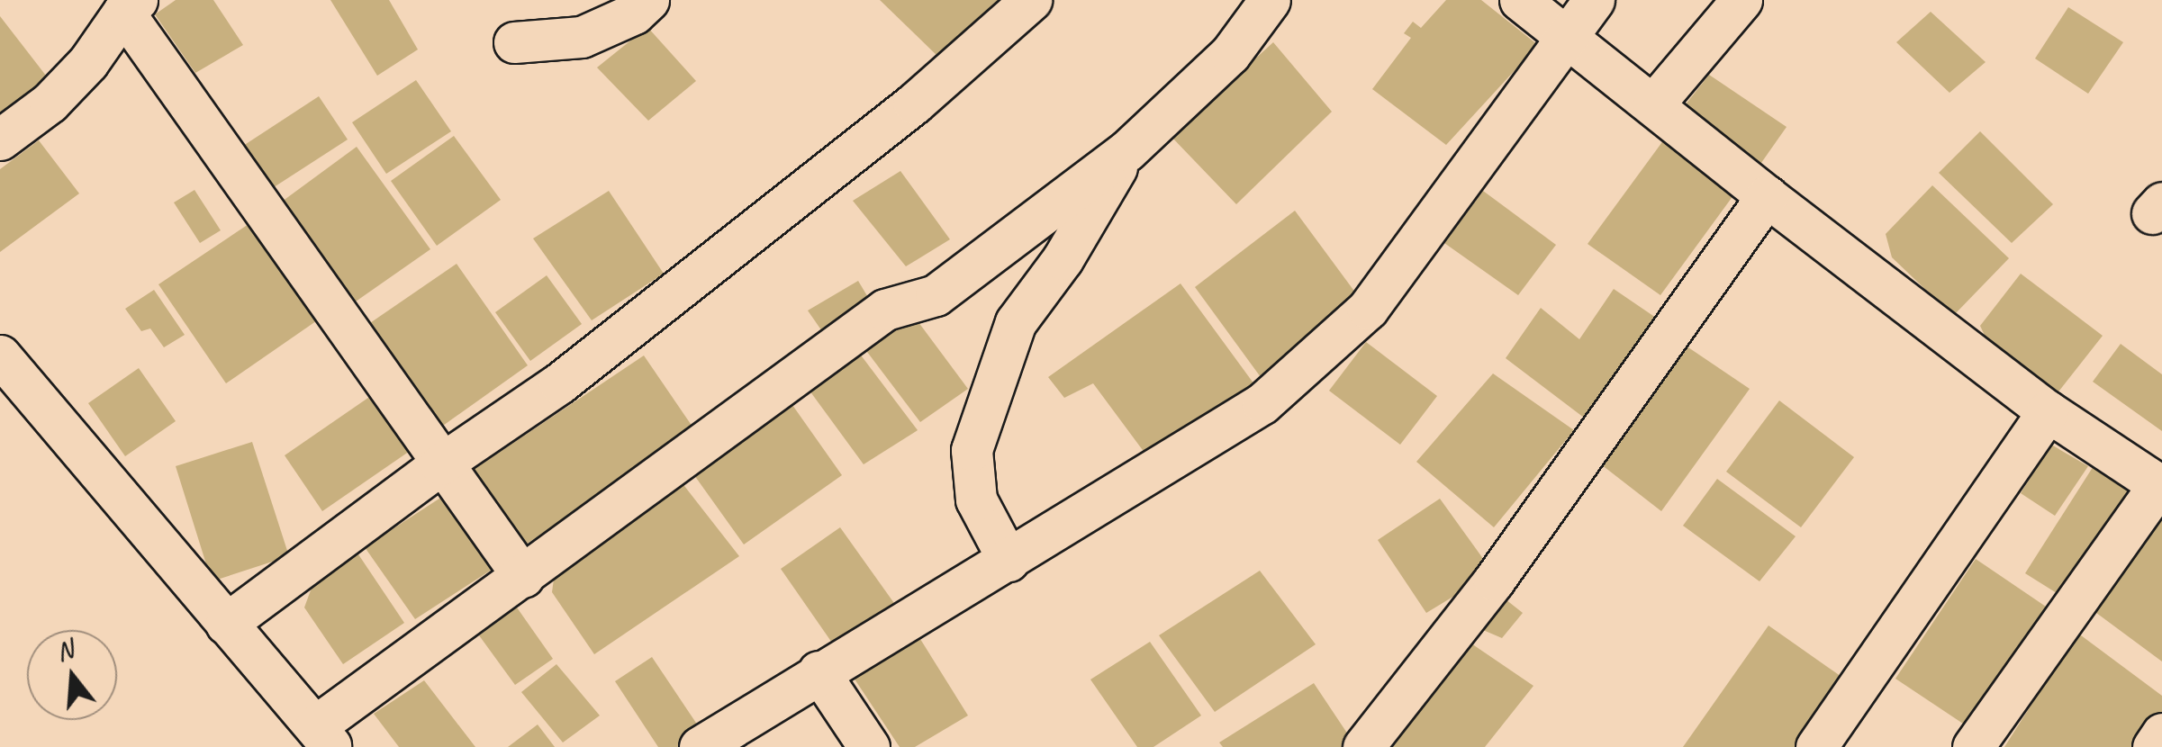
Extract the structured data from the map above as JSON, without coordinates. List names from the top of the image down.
{
  "north": "top"
}
